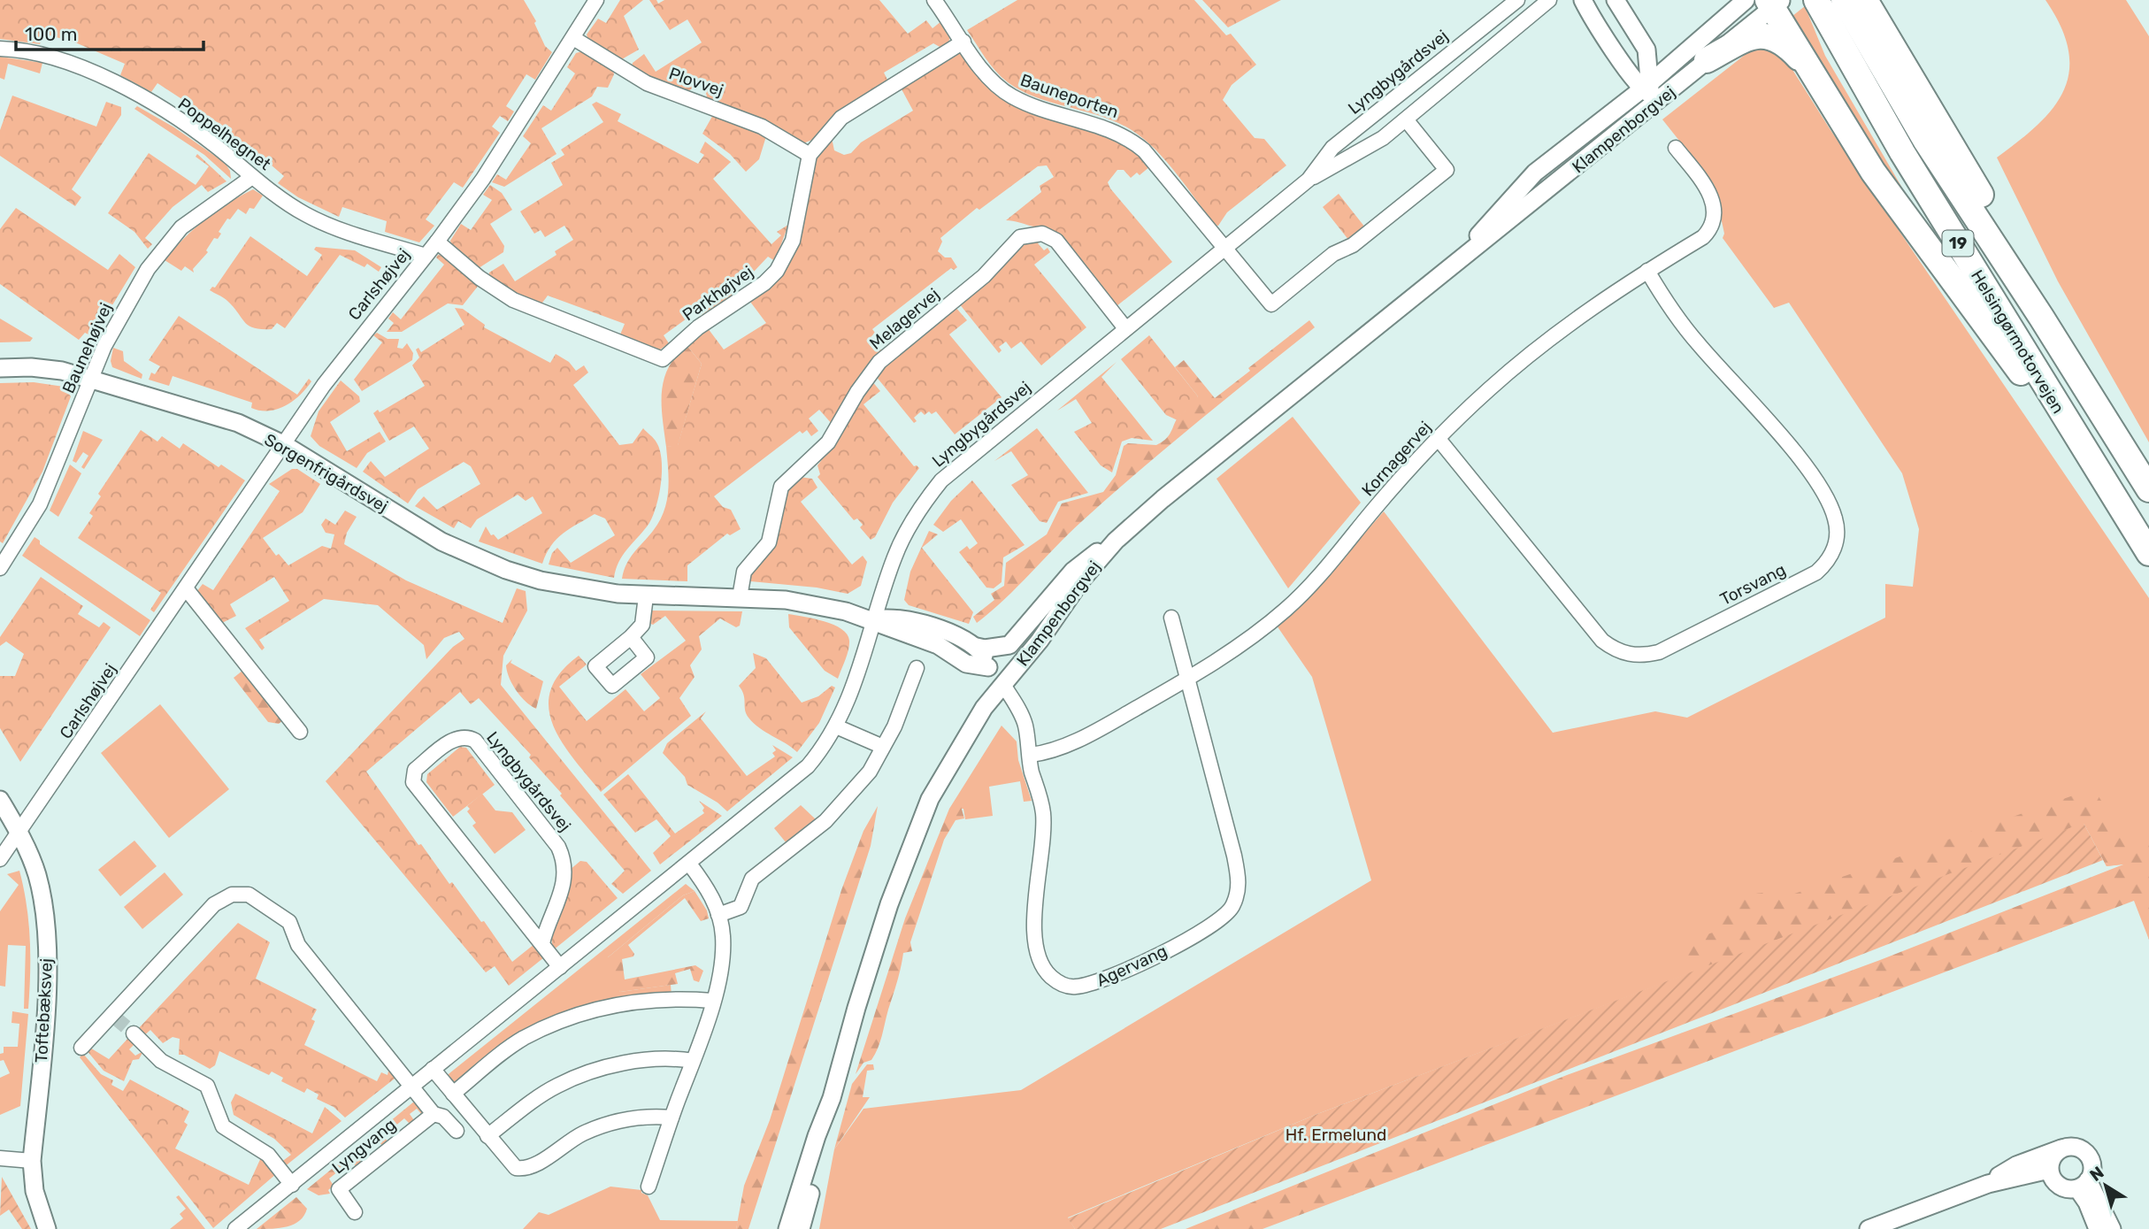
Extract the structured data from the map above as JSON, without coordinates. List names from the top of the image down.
{
  "streets": {
    "highway": ["19", "Helsingørmotorvejen"],
    "street": [
      "Lyngbygårdsvej",
      "Plovvej",
      "Bauneporten",
      "Klampenborgvej",
      "Poppelhegnet",
      "Carlshøjvej",
      "Parkhøjvej",
      "Melagervej",
      "Baunehøjvej",
      "Kornagervej",
      "Sorgenfrigårdsvej",
      "Torsvang",
      "Agervang",
      "Toftebæksvej",
      "Lyngvang"
    ]
  },
  "crossings": [
    ["Lyngbygårdsvej", "Bauneporten"],
    ["Lyngbygårdsvej", "Melagervej"],
    ["Lyngbygårdsvej", "Sorgenfrigårdsvej"],
    ["Plovvej", "Carlshøjvej"],
    ["Plovvej", "Parkhøjvej"],
    ["Bauneporten", "Parkhøjvej"],
    ["Klampenborgvej", "Agervang"],
    ["Poppelhegnet", "Carlshøjvej"],
    ["Poppelhegnet", "Baunehøjvej"],
    ["Carlshøjvej", "Parkhøjvej"],
    ["Carlshøjvej", "Sorgenfrigårdsvej"],
    ["Carlshøjvej", "Toftebæksvej"],
    ["Melagervej", "Sorgenfrigårdsvej"],
    ["Baunehøjvej", "Sorgenfrigårdsvej"],
    ["Kornagervej", "Torsvang"],
    ["Kornagervej", "Agervang"],
    ["Sorgenfrigårdsvej", "Agervang"]
  ],
  "parks": ["Hf. Ermelund"],
  "scale_bar": "100 m",
  "north": "top left"
}
